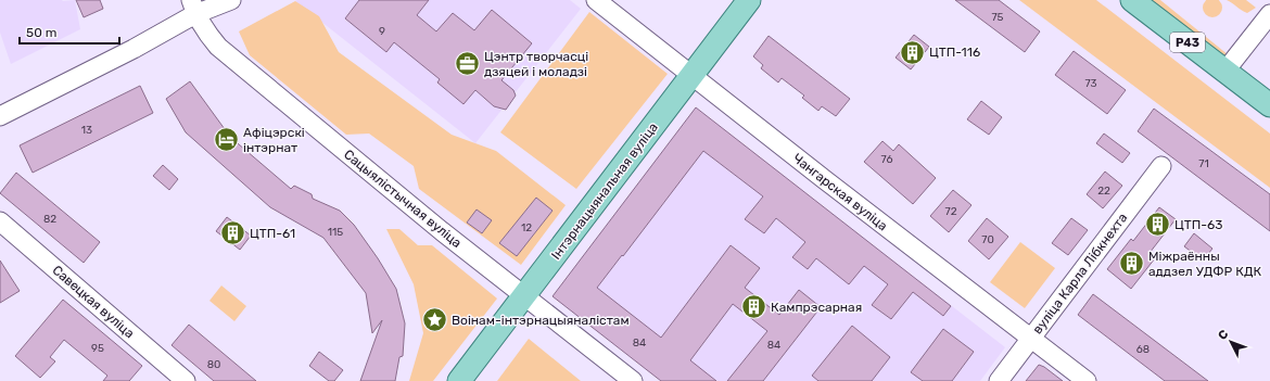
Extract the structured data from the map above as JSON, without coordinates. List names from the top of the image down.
{
  "streets": {
    "main road": ["Р43", "Інтэрнацыянальная вуліца"],
    "street": [
      "Чангарская вуліца",
      "Сацыялістычная вуліца",
      "вуліца Карла Лібкнехта",
      "Савецкая вуліца"
    ]
  },
  "crossings": [
    ["Інтэрнацыянальная вуліца", "Чангарская вуліца"],
    ["Інтэрнацыянальная вуліца", "Сацыялістычная вуліца"],
    ["Чангарская вуліца", "вуліца Карла Лібкнехта"]
  ],
  "places": {
    "building": [
      "ЦТП-116",
      "ЦТП-63",
      "ЦТП-61",
      "Міжраённы аддзел УДФР КДК",
      "Кампрэсарная"
    ],
    "office": ["Цэнтр творчасці дзяцей і моладзі"],
    "hotel": ["Афіцэрскі інтэрнат"],
    "place": ["Воінам-інтэрнацыяналістам"]
  },
  "house_numbers": [
    "75",
    "9",
    "73",
    "13",
    "76",
    "71",
    "22",
    "72",
    "82",
    "12",
    "115",
    "70",
    "84",
    "84",
    "95",
    "68",
    "80"
  ],
  "scale_bar": "50 m",
  "north": "top left"
}
